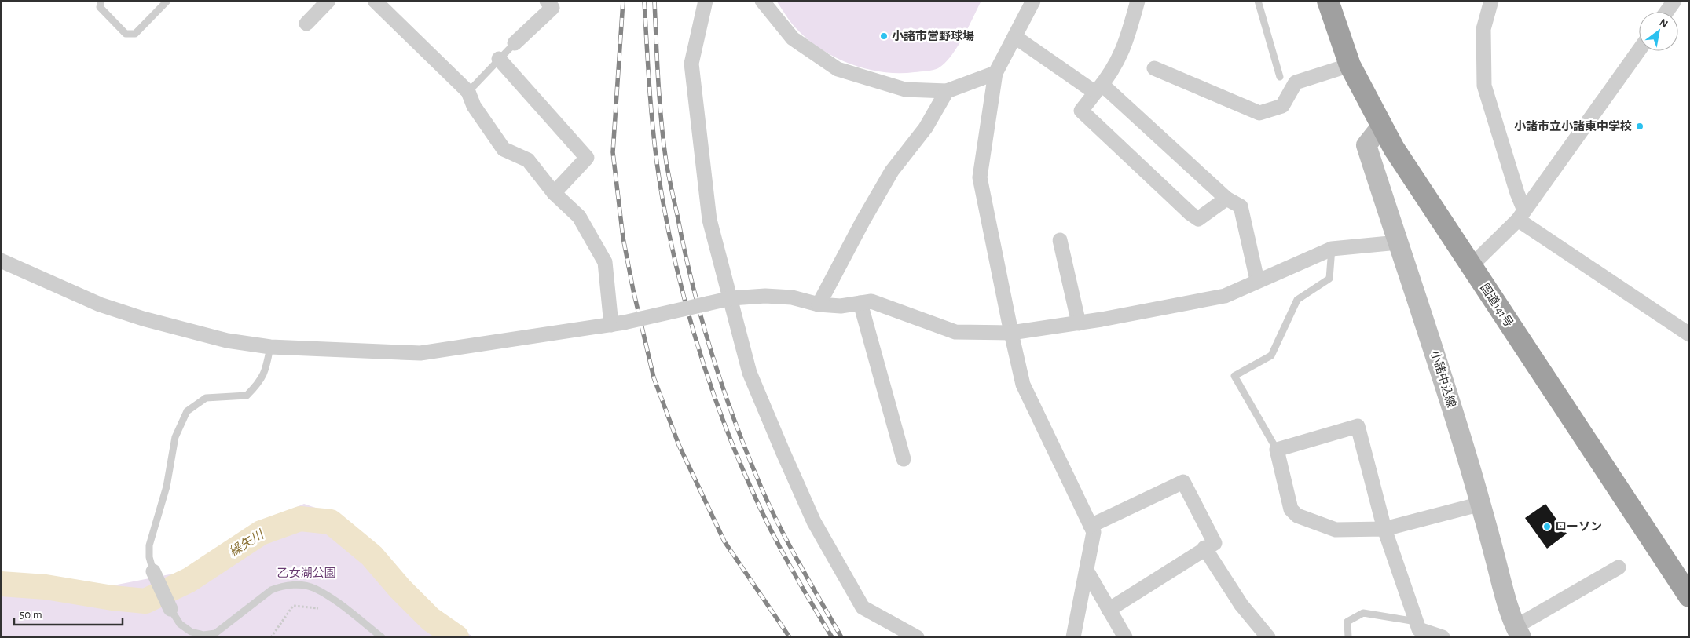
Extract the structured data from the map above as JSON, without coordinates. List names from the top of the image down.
{
  "streets": {
    "highway": ["国道141号"],
    "main road": ["小諸中込線"]
  },
  "crossings": [
    ["国道141号", "小諸中込線"]
  ],
  "water": ["繰矢川"],
  "parks": ["乙女湖公園"],
  "places": ["小諸市営野球場", "小諸市立小諸東中学校", "ローソン"],
  "scale_bar": "50 m",
  "north": "top right"
}
